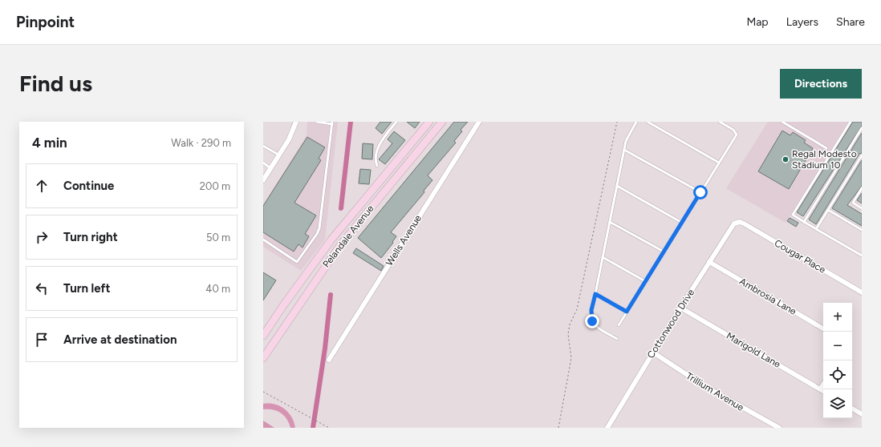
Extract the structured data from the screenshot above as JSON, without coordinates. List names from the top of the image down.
{
  "streets": {
    "main road": ["Pelandale Avenue"],
    "street": [
      "Wells Avenue",
      "Cougar Place",
      "Ambrosia Lane",
      "Cottonwood Drive",
      "Marigold Lane",
      "Trillium Avenue"
    ]
  },
  "crossings": [
    ["Cougar Place", "Cottonwood Drive"],
    ["Ambrosia Lane", "Cottonwood Drive"],
    ["Cottonwood Drive", "Marigold Lane"],
    ["Cottonwood Drive", "Trillium Avenue"]
  ],
  "places": ["Regal Modesto Stadium 10"],
  "page": {
    "header": "Pinpoint",
    "nav": ["Map", "Layers", "Share"],
    "buttons": "Directions",
    "title": "Find us",
    "heading": ["4 min", "Walk · 290 m"],
    "list": [
      ["Continue", "200 m"],
      ["Turn right", "50 m"],
      ["Turn left", "40 m"],
      "Arrive at destination"
    ],
    "map_buttons": ["+", "−"]
  }
}
